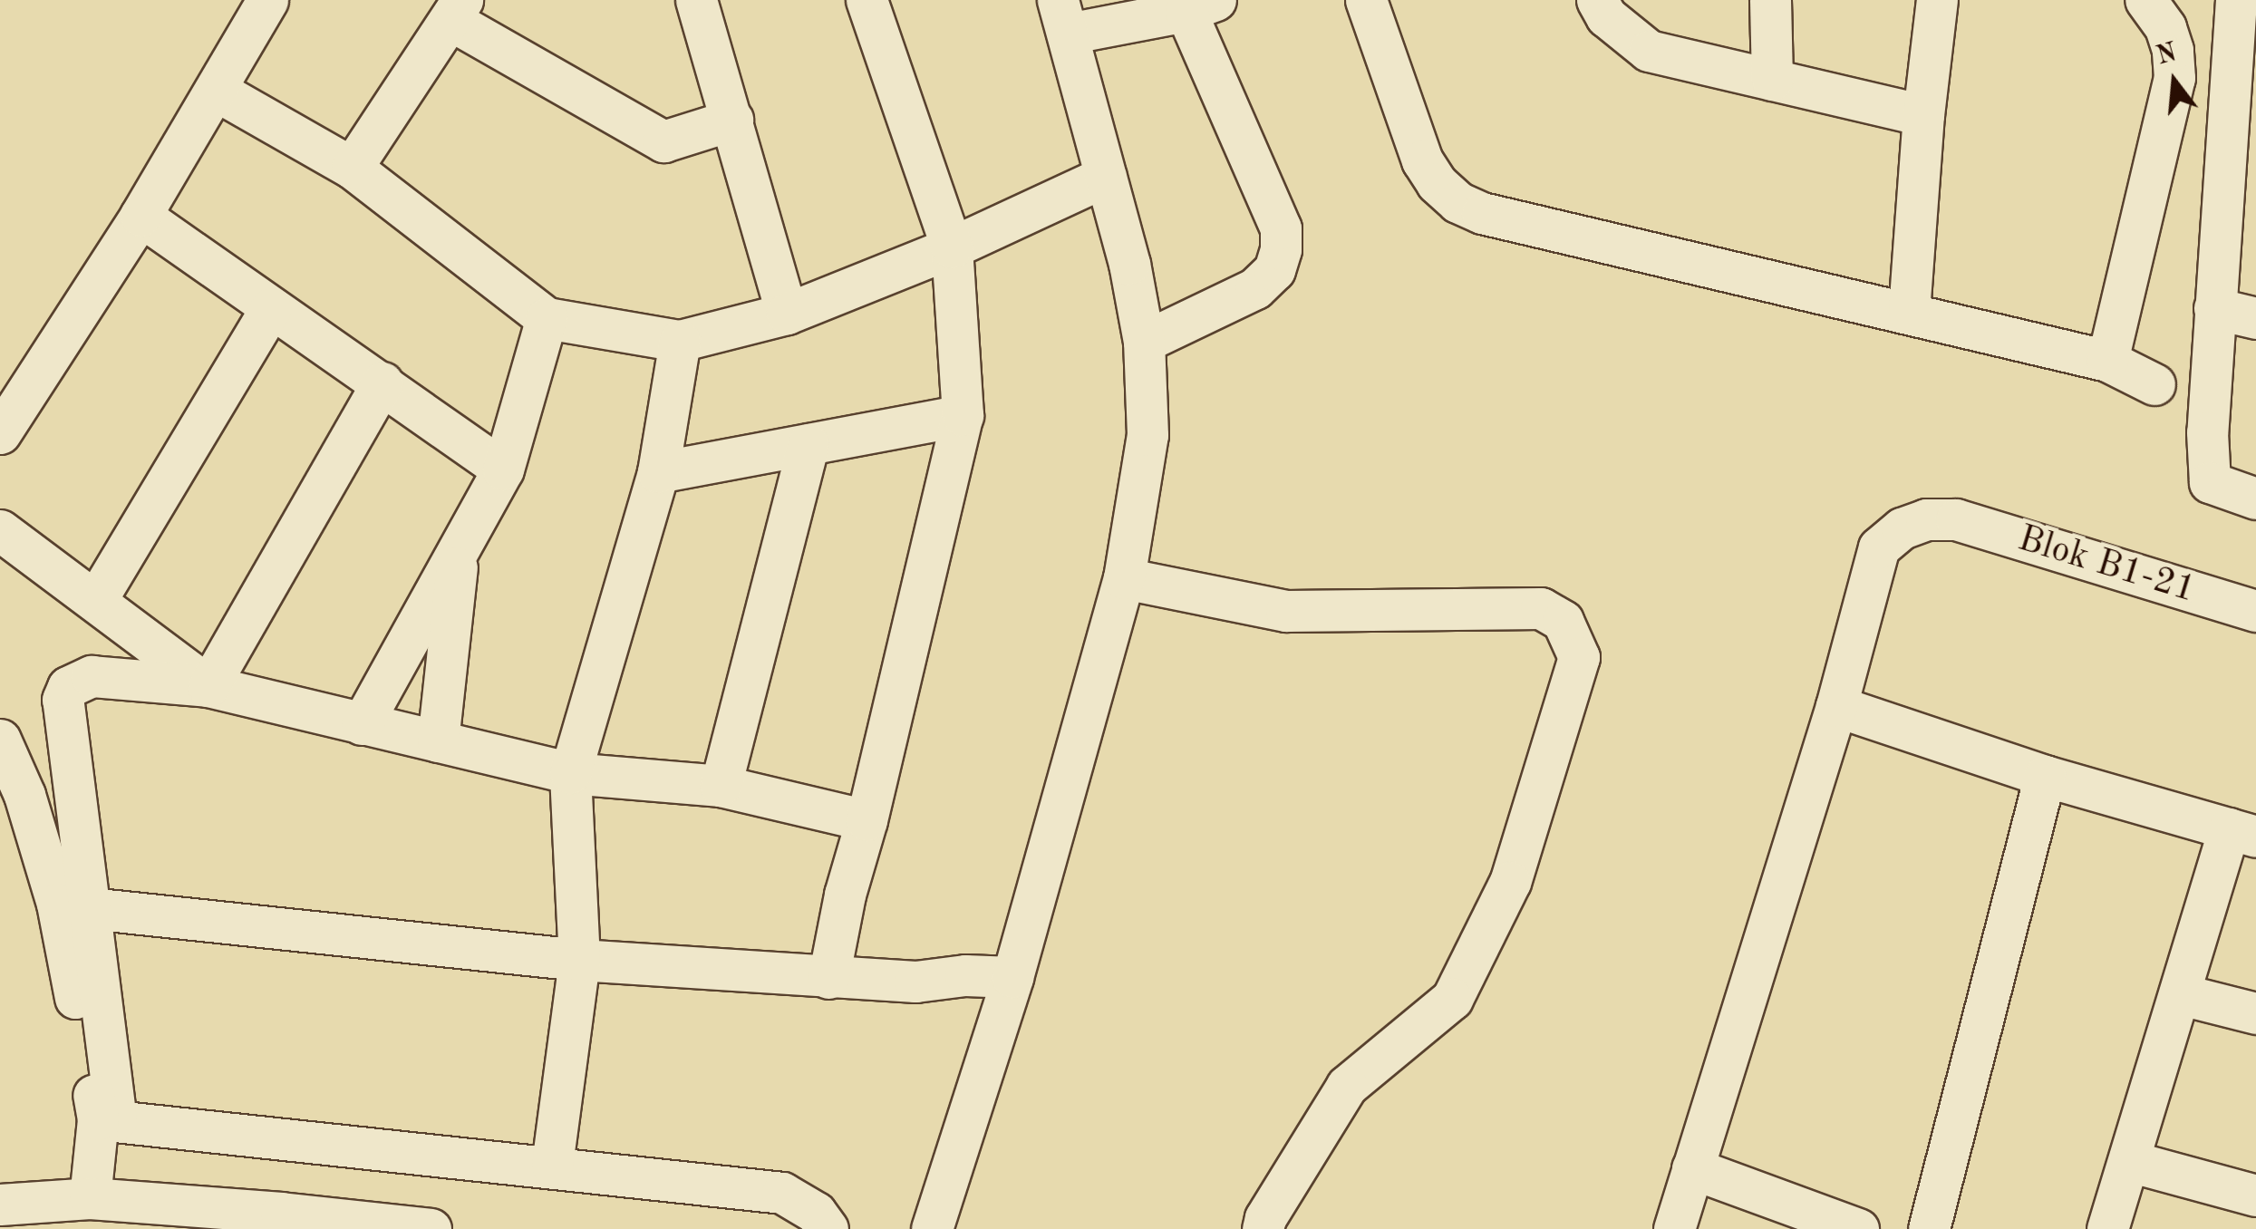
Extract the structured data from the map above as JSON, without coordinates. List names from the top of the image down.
{
  "streets": {
    "street": ["Blok B1-21"]
  },
  "north": "top"
}
